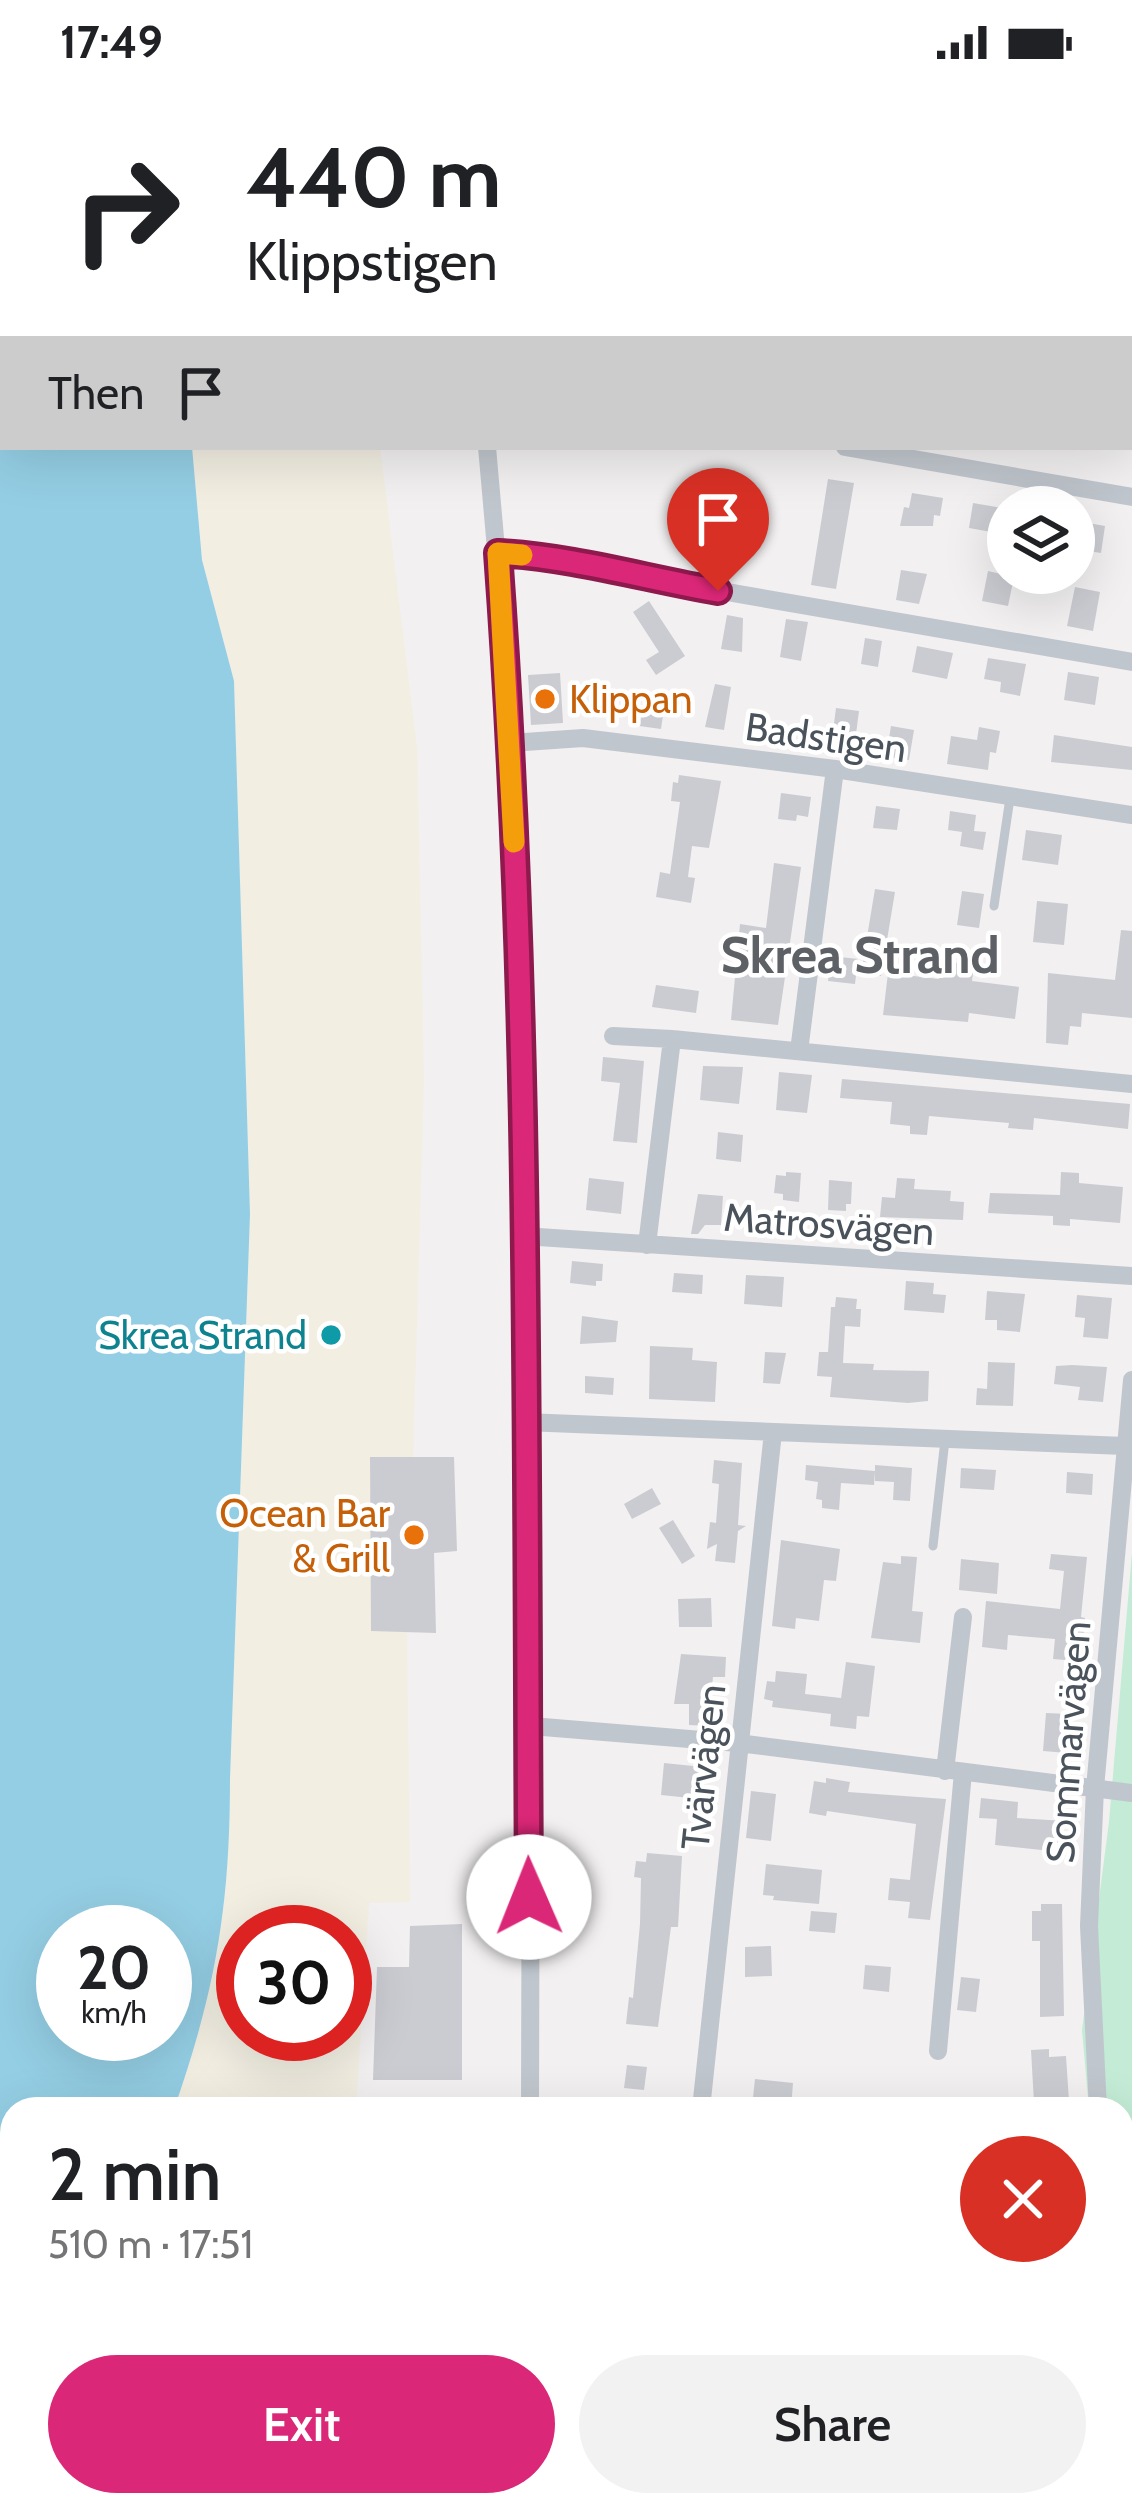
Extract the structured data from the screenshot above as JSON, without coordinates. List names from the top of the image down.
{
  "streets": {
    "street": [
      "Badstigen",
      "Matrosvägen",
      "Sommarvägen",
      "Tvärvägen"
    ]
  },
  "districts": ["Skrea Strand"],
  "places": ["Klippan", "Skrea Strand", "Ocean Bar & Grill"],
  "page": {
    "status": "17:49",
    "turn": ["440 m", "Klippstigen"],
    "then": "Then",
    "speed": "20 km/h",
    "limit": "30",
    "heading": ["2 min", "510 m · 17:51"],
    "buttons": ["Exit", "Share"]
  }
}
